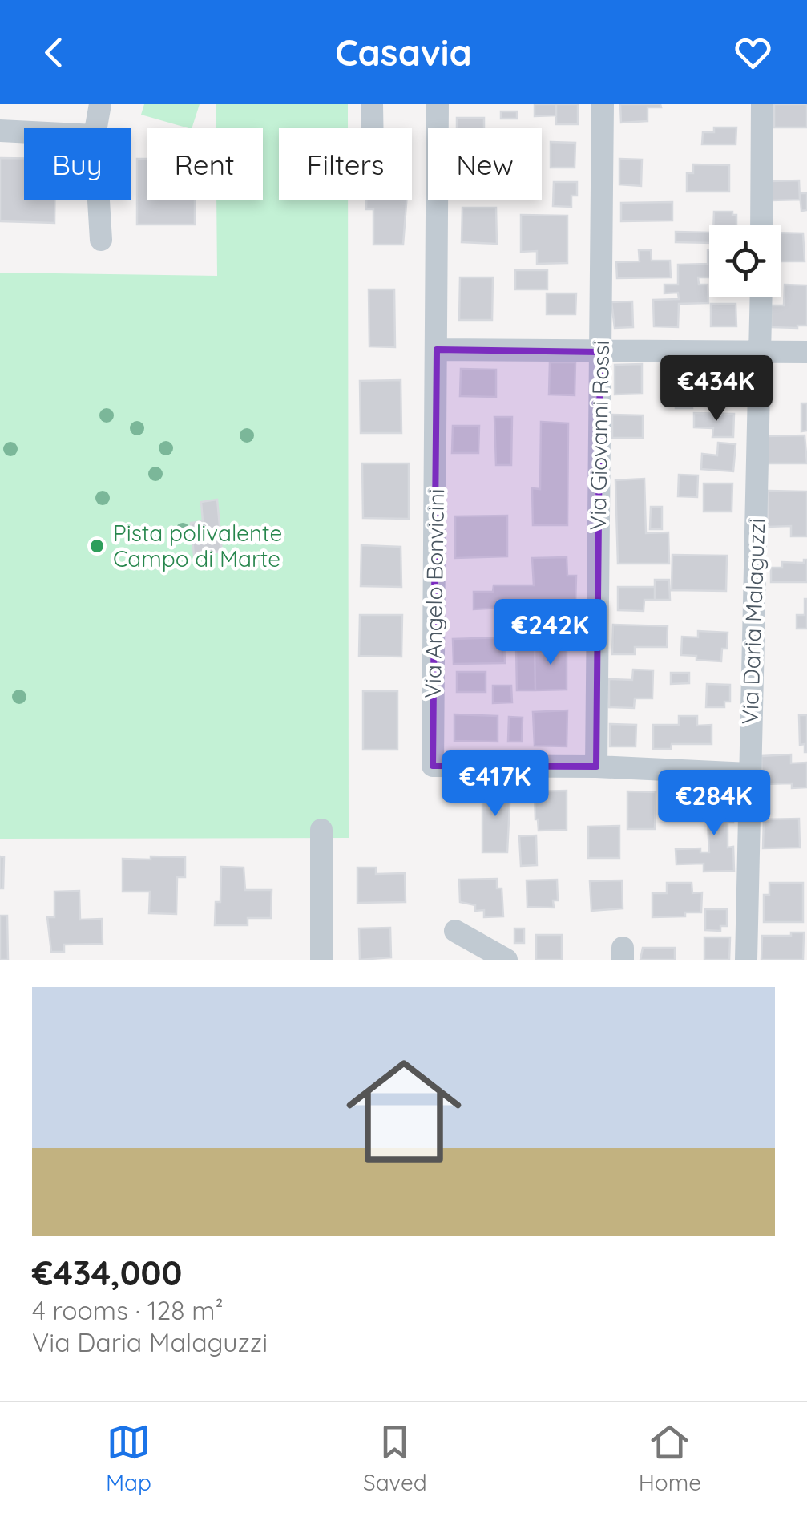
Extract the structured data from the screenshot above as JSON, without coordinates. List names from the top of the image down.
{
  "streets": {
    "street": ["Via Giovanni Rossi", "Via Angelo Bonvicini", "Via Daria Malaguzzi"]
  },
  "crossings": [
    ["Via Giovanni Rossi", "Via Angelo Bonvicini"],
    ["Via Angelo Bonvicini", "Via Daria Malaguzzi"]
  ],
  "places": ["Pista polivalente Campo di Marte"],
  "page": {
    "header": "Casavia",
    "chip": [
      "Buy",
      "Rent",
      "Filters",
      "New"
    ],
    "price": [
      "€434K",
      "€242K",
      "€417K",
      "€284K"
    ],
    "list": [
      {
        "name": "€434,000",
        "note": "4 rooms · 128 m² · Via Daria Malaguzzi"
      }
    ],
    "tabs": ["Map", "Saved", "Home"]
  }
}
